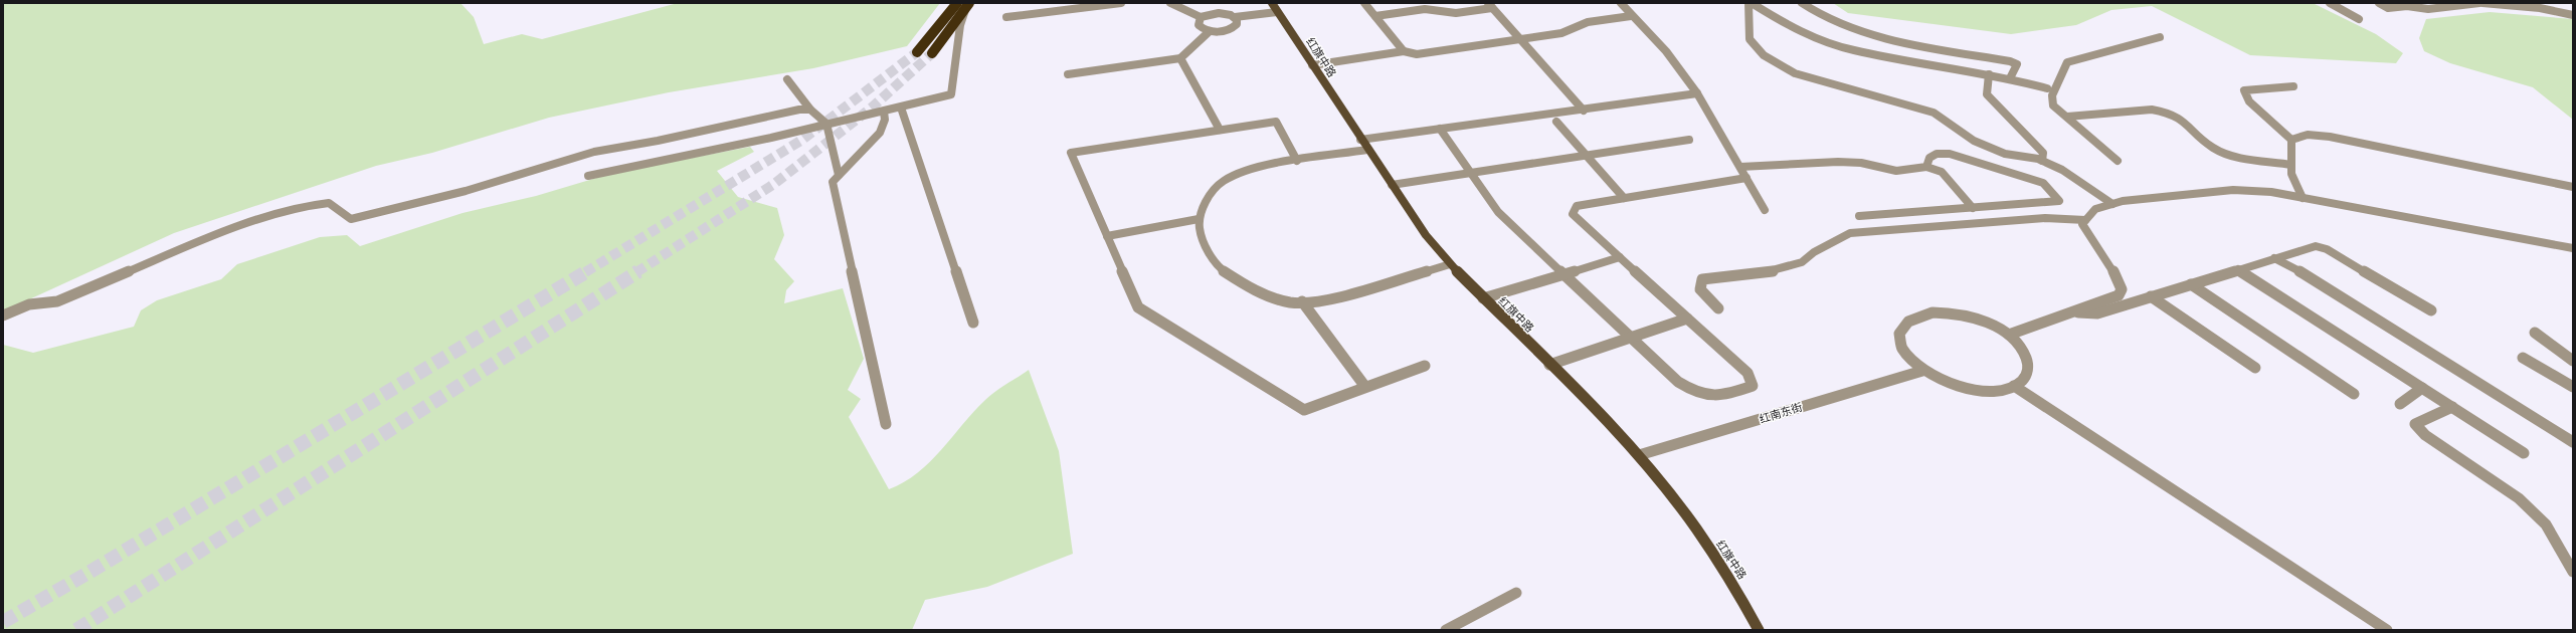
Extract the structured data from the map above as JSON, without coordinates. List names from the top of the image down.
{
  "streets": {
    "main road": ["红旗中路"],
    "street": ["红南东街"]
  },
  "crossings": [
    ["红旗中路", "红南东街"]
  ]
}
